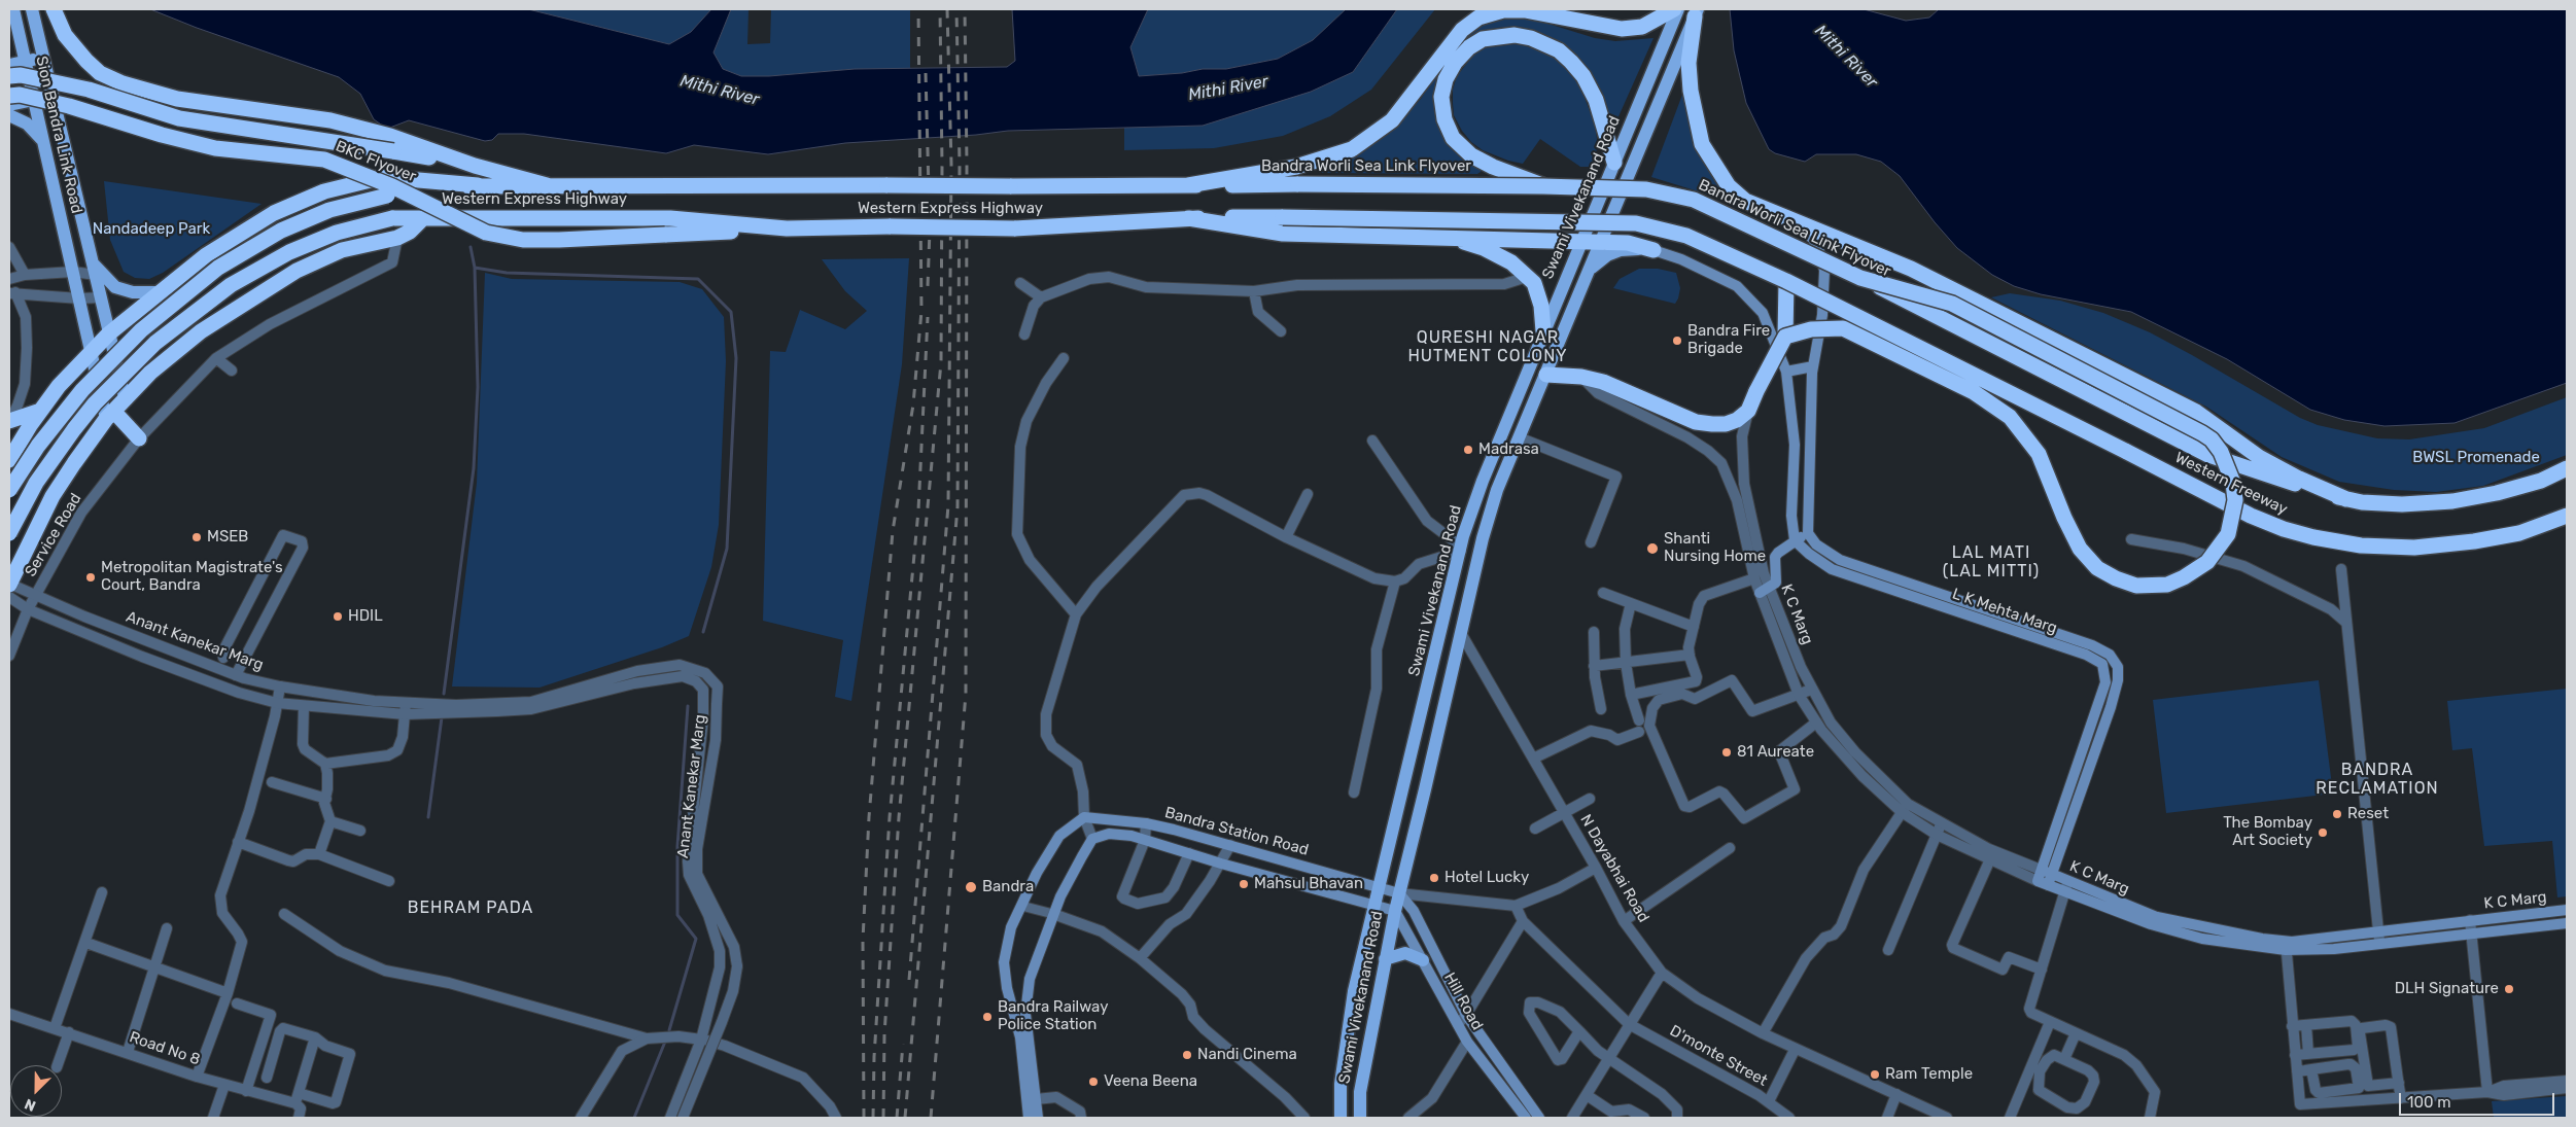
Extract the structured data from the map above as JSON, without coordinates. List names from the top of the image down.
{
  "streets": {
    "highway": [
      "BKC Flyover",
      "Bandra Worli Sea Link Flyover",
      "Western Express Highway",
      "Western Freeway"
    ],
    "main road": [
      "Sion Bandra Link Road",
      "Swami Vivekanand Road",
      "L K Mehta Marg",
      "K C Marg",
      "Bandra Station Road",
      "Hill Road"
    ],
    "street": [
      "Service Road",
      "Anant Kanekar Marg",
      "N Dayabhai Road",
      "Road No 8",
      "D'monte Street"
    ]
  },
  "crossings": [
    ["BKC Flyover", "Western Express Highway"],
    ["Bandra Worli Sea Link Flyover", "Western Express Highway"],
    ["Swami Vivekanand Road", "Bandra Station Road"],
    ["Swami Vivekanand Road", "N Dayabhai Road"],
    ["Swami Vivekanand Road", "Hill Road"],
    ["Service Road", "Anant Kanekar Marg"],
    ["L K Mehta Marg", "K C Marg"],
    ["Bandra Station Road", "Hill Road"]
  ],
  "districts": [
    "QURESHI NAGAR HUTMENT COLONY",
    "LAL MATI (LAL MITTI)",
    "BANDRA RECLAMATION",
    "BEHRAM PADA"
  ],
  "water": ["Mithi River"],
  "parks": ["Nandadeep Park", "BWSL Promenade"],
  "places": [
    "Bandra Fire Brigade",
    "Madrasa",
    "MSEB",
    "Shanti Nursing Home",
    "Metropolitan Magistrate's Court, Bandra",
    "HDIL",
    "81 Aureate",
    "Reset",
    "The Bombay Art Society",
    "Hotel Lucky",
    "Mahsul Bhavan",
    "Bandra",
    "DLH Signature",
    "Bandra Railway Police Station",
    "Nandi Cinema",
    "Ram Temple",
    "Veena Beena"
  ],
  "scale_bar": "100 m",
  "north": "bottom left"
}
